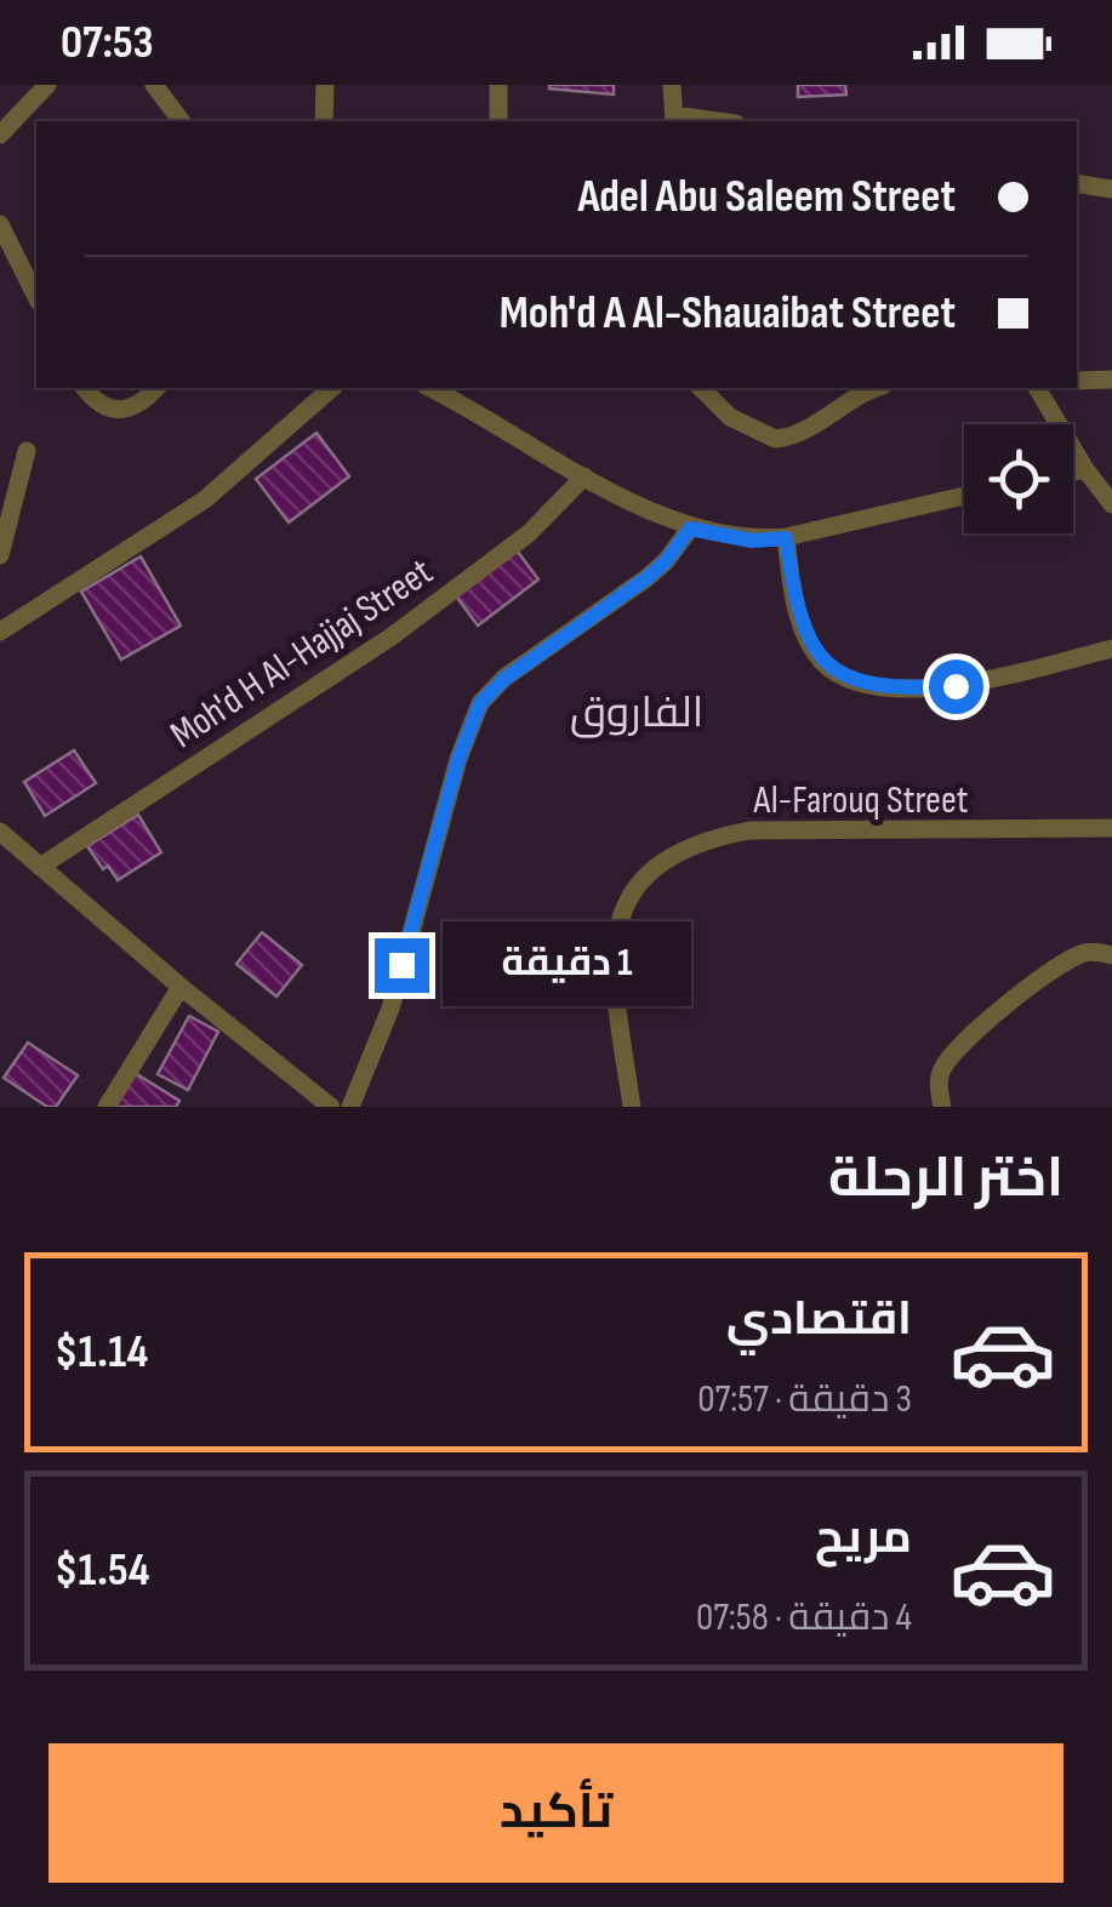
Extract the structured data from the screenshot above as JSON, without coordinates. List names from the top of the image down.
{
  "streets": {
    "street": ["Moh'd H Al-Hajjaj Street", "Al-Farouq Street"]
  },
  "districts": ["الفاروق"],
  "page": {
    "status": "07:53",
    "banner": ["Adel Abu Saleem Street", "Moh'd A Al-Shauaibat Street"],
    "bubble": "1 دقيقة",
    "heading": "اختر الرحلة",
    "list": [
      {
        "name": "اقتصادي",
        "note": "3 دقيقة · 07:57",
        "value": "$1.14"
      },
      {
        "name": "مريح",
        "note": "4 دقيقة · 07:58",
        "value": "$1.54"
      }
    ],
    "buttons": "تأكيد"
  }
}
